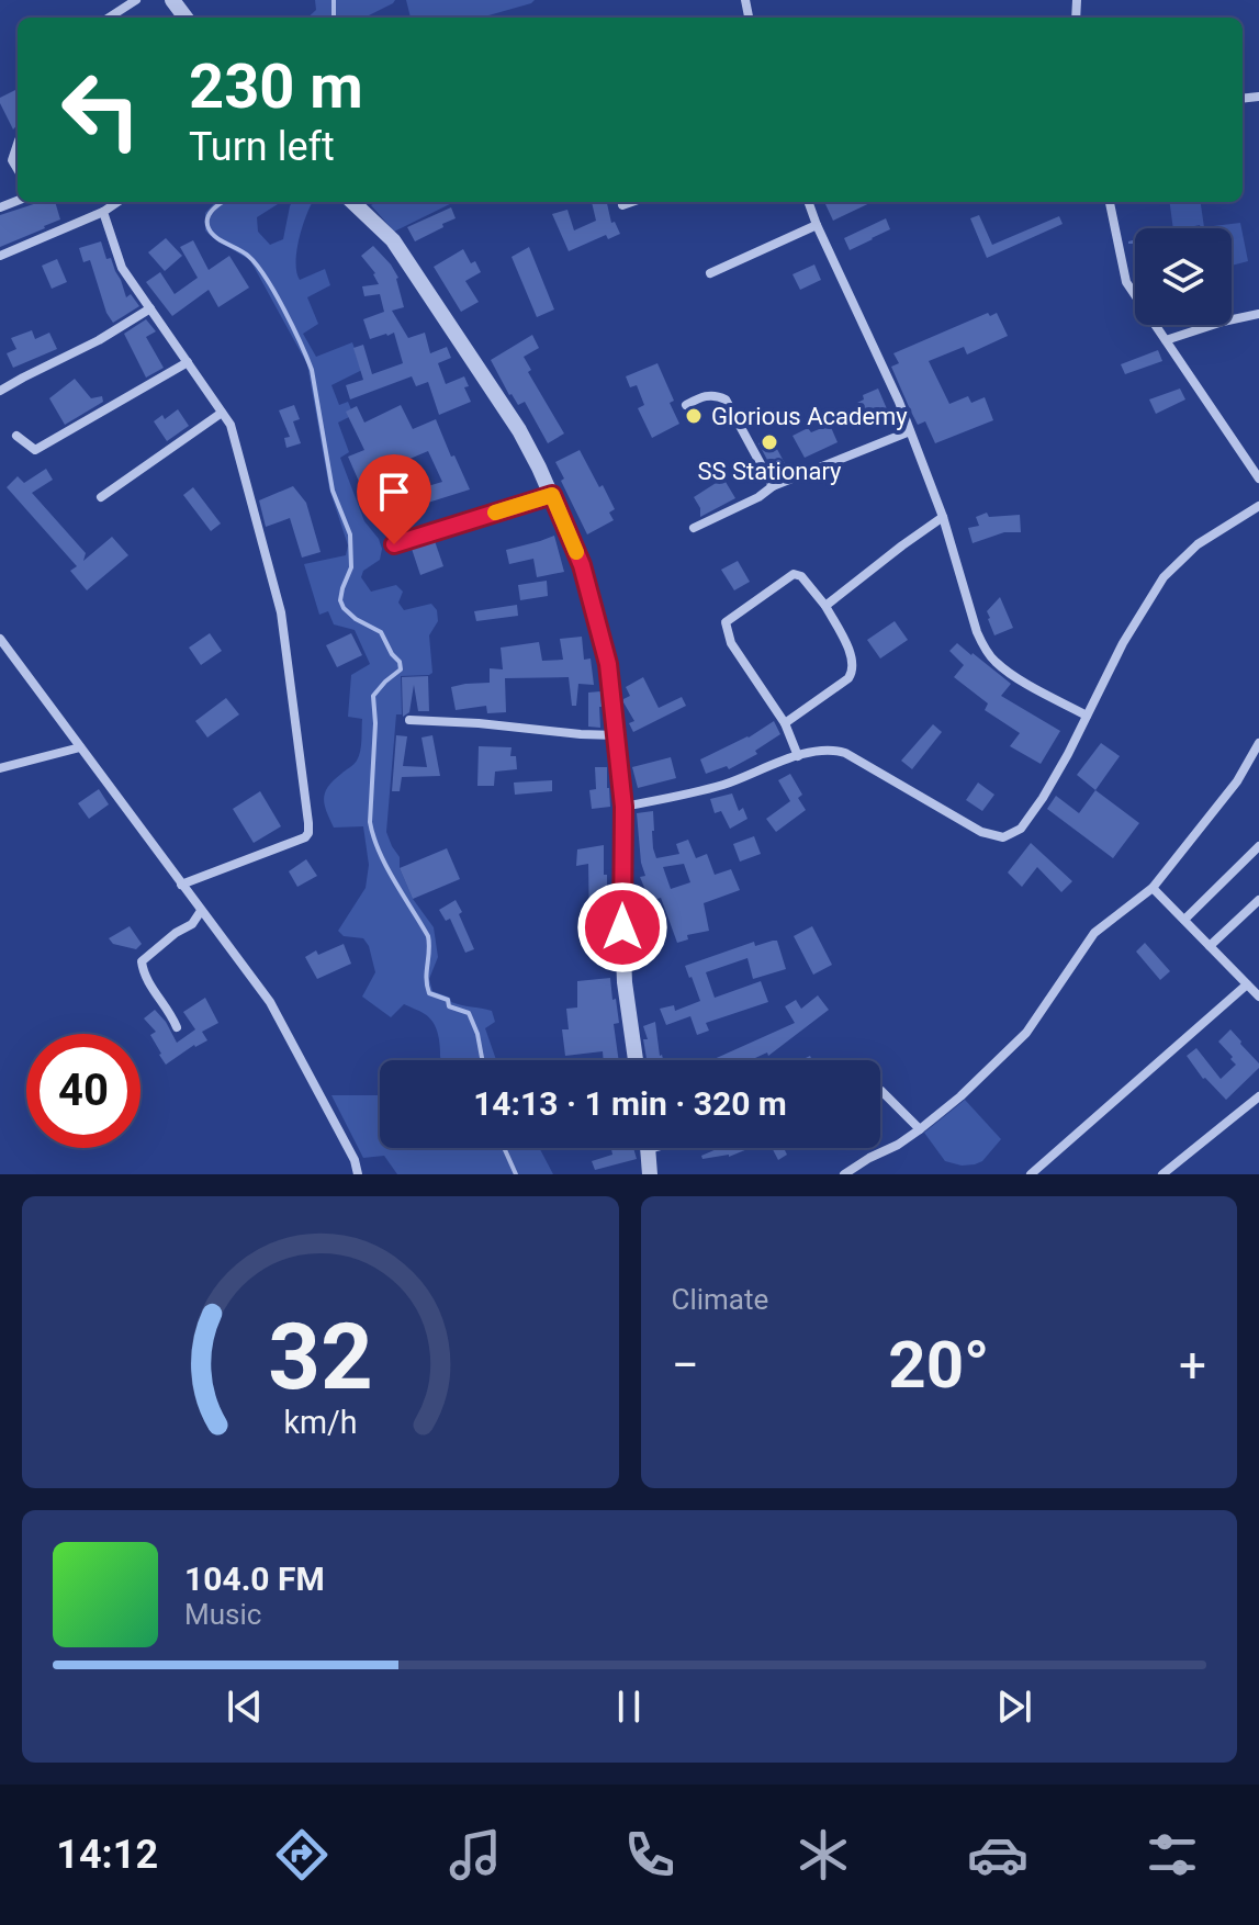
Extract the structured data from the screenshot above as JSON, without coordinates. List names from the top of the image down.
{
  "places": ["Glorious Academy", "SS Stationary"],
  "page": {
    "turn": ["230 m", "Turn left"],
    "limit": "40",
    "trip": "14:13 · 1 min · 320 m",
    "tile": "Climate",
    "heat": ["−", "20°", "+"],
    "song": ["104.0 FM", "Music"],
    "tabs": "14:12",
    "gauge": ["32", "km/h"]
  }
}
